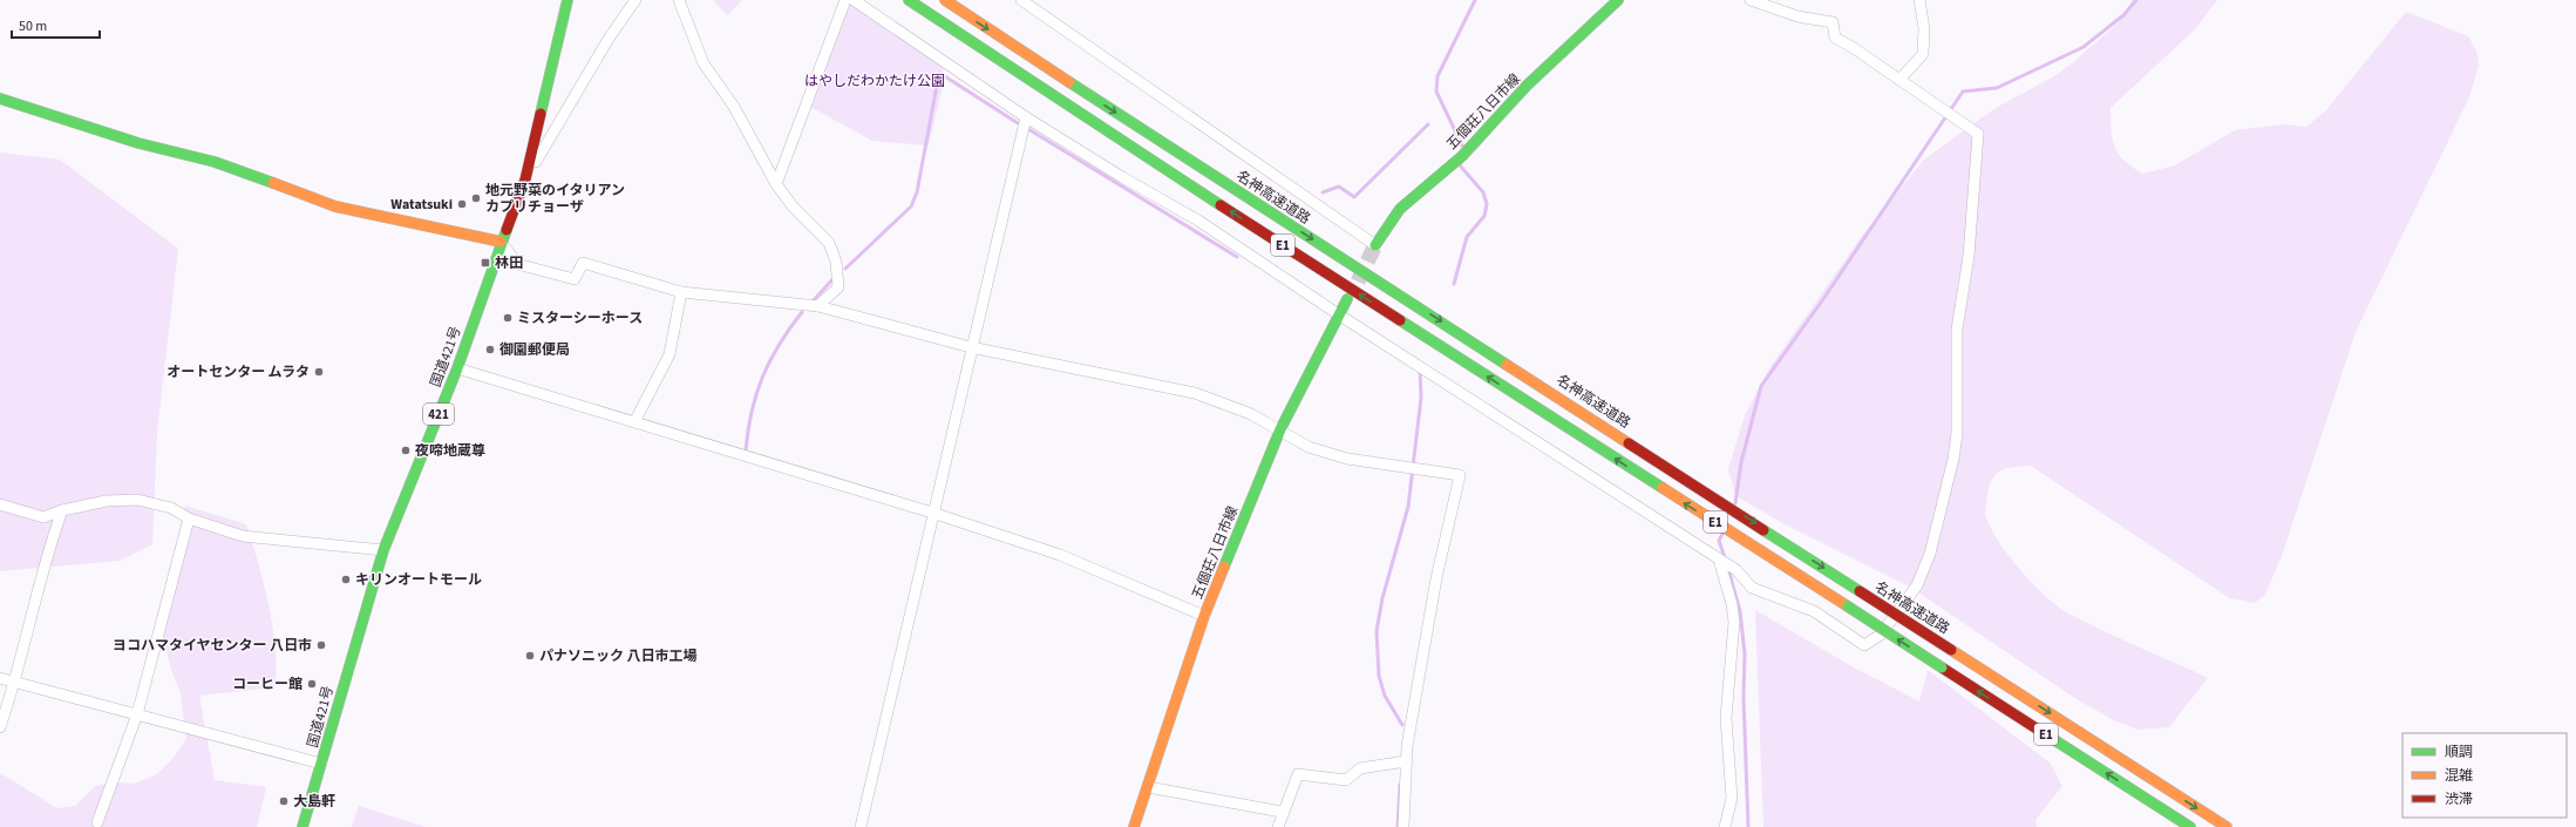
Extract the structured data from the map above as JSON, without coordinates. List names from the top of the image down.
{
  "streets": {
    "main road": [
      "五個荘八日市線",
      "名神高速道路",
      "E1",
      "国道421号",
      "421"
    ]
  },
  "parks": ["はやしだわかたけ公園"],
  "places": {
    "other": [
      "地元野菜のイタリアン カプリチョーザ",
      "Watatsuki",
      "ミスターシーホース",
      "御園郵便局",
      "オートセンター ムラタ",
      "夜啼地蔵尊",
      "キリンオートモール",
      "ヨコハマタイヤセンター 八日市",
      "パナソニック 八日市工場",
      "コーヒー館",
      "大島軒"
    ],
    "transit": ["林田"]
  },
  "legend": ["順調", "混雑", "渋滞"],
  "scale_bar": "50 m"
}
